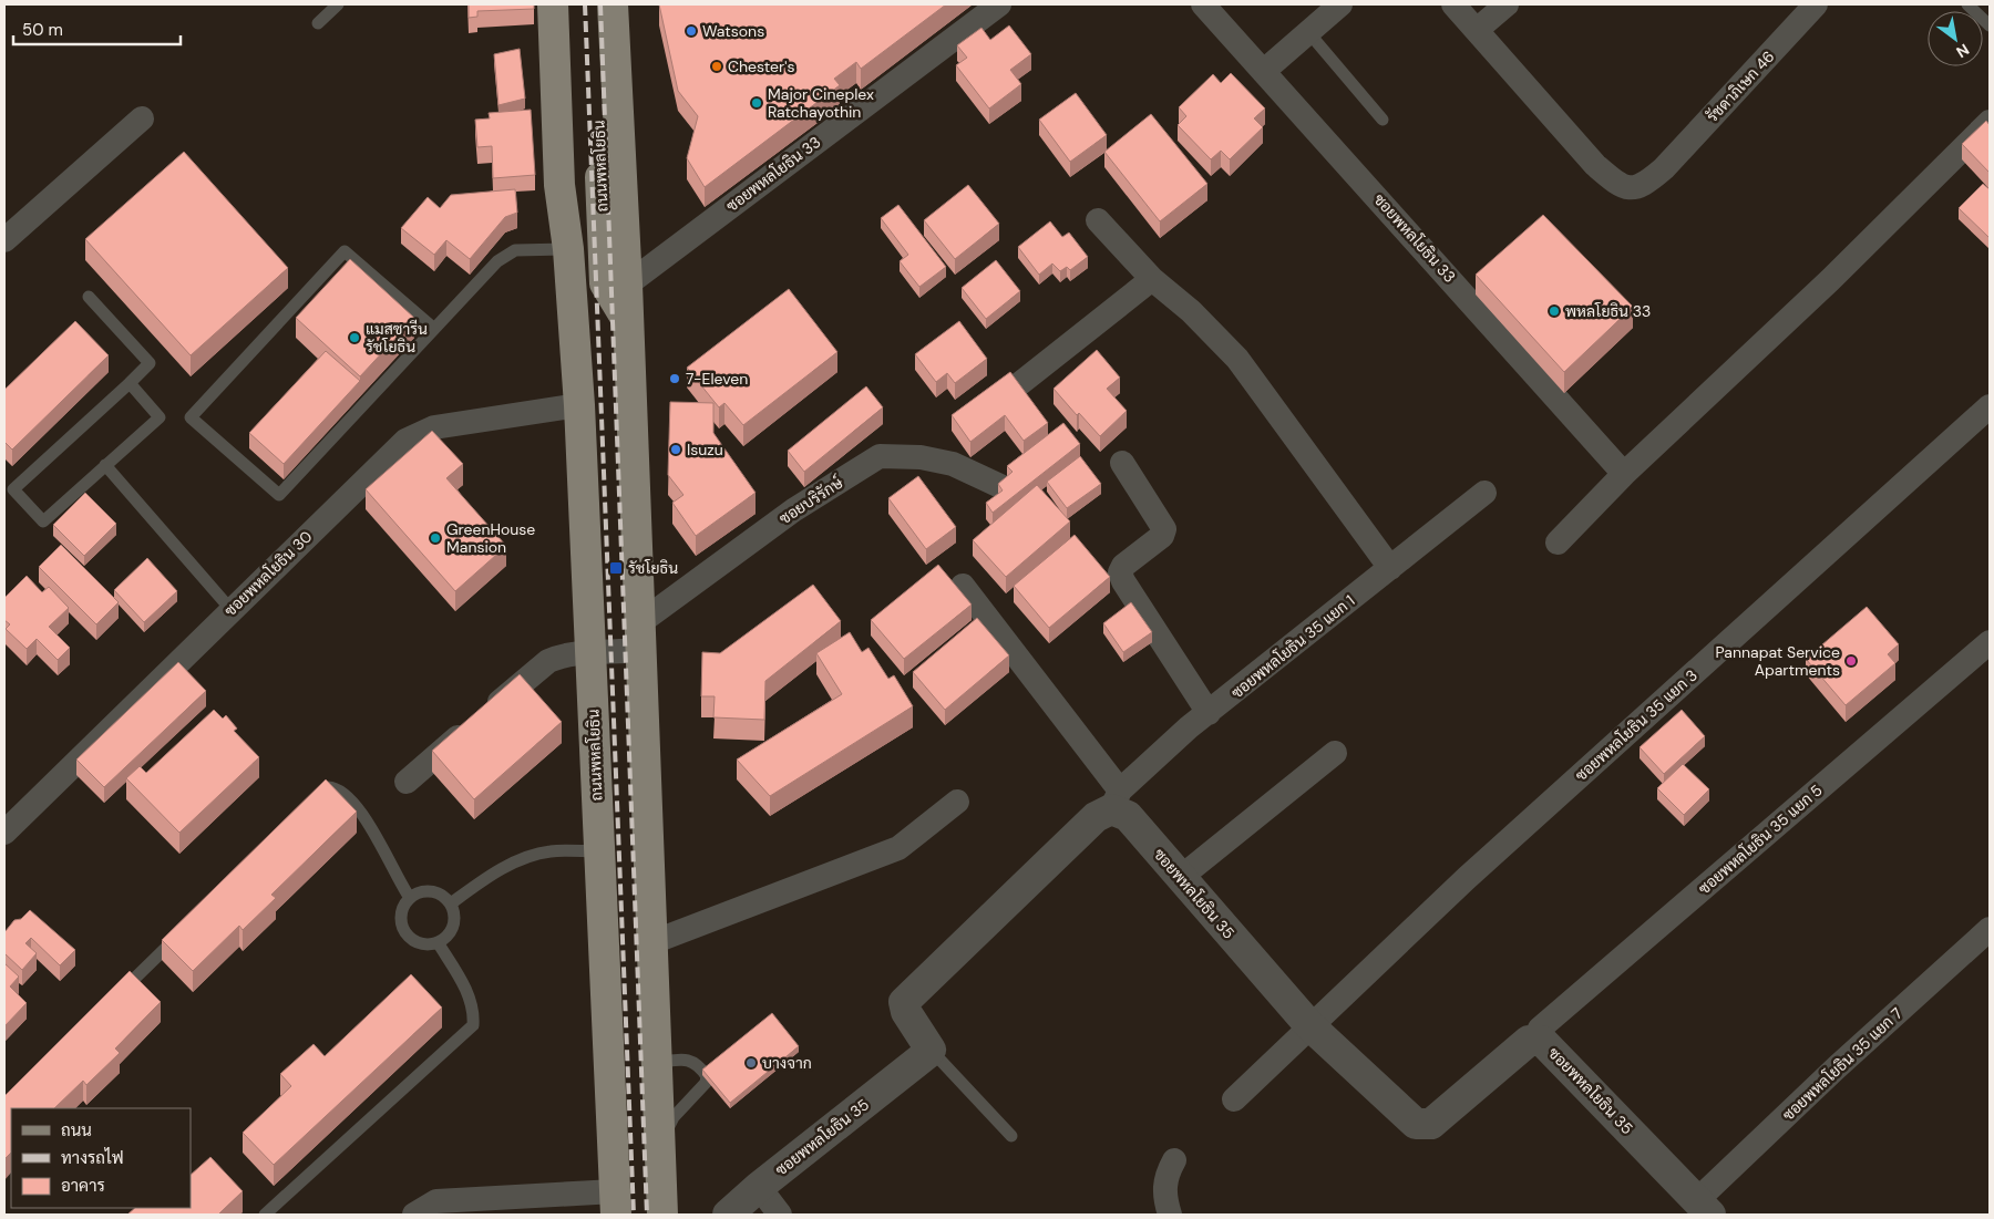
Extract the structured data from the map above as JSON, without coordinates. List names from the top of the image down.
{
  "streets": {
    "main road": ["ถนนพหลโยธิน"],
    "street": [
      "รัชดาภิเษก 46",
      "ซอยพหลโยธิน 33",
      "ซอยบริรักษ์",
      "ซอยพหลโยธิน 30",
      "ซอยพหลโยธิน 35 แยก 1",
      "ซอยพหลโยธิน 35 แยก 3",
      "ซอยพหลโยธิน 35 แยก 5",
      "ซอยพหลโยธิน 35",
      "ซอยพหลโยธิน 35 แยก 7"
    ]
  },
  "crossings": [
    ["ถนนพหลโยธิน", "ซอยพหลโยธิน 33"],
    ["ถนนพหลโยธิน", "ซอยบริรักษ์"],
    ["ถนนพหลโยธิน", "ซอยพหลโยธิน 30"],
    ["ซอยพหลโยธิน 35 แยก 1", "ซอยพหลโยธิน 35"],
    ["ซอยพหลโยธิน 35 แยก 3", "ซอยพหลโยธิน 35"],
    ["ซอยพหลโยธิน 35 แยก 5", "ซอยพหลโยธิน 35"],
    ["ซอยพหลโยธิน 35", "ซอยพหลโยธิน 35 แยก 7"]
  ],
  "places": {
    "other": [
      "Watsons",
      "Chester's",
      "Major Cineplex Ratchayothin",
      "พหลโยธิน 33",
      "แมสซารีน รัชโยธิน",
      "7-Eleven",
      "Isuzu",
      "GreenHouse Mansion",
      "Pannapat Service Apartments",
      "บางจาก"
    ],
    "transit": ["รัชโยธิน"]
  },
  "legend": ["ถนน", "ทางรถไฟ", "อาคาร"],
  "scale_bar": "50 m",
  "north": "bottom right"
}
